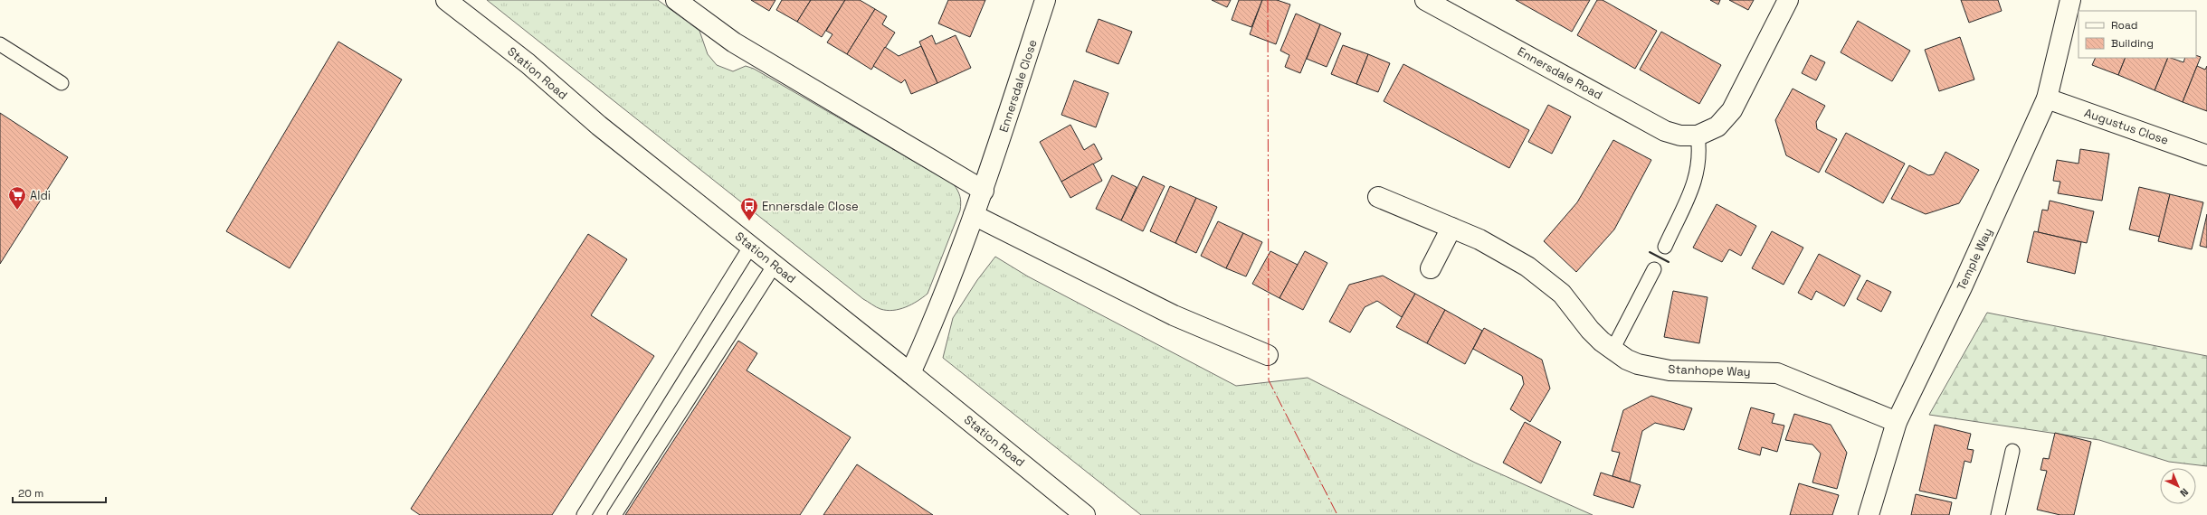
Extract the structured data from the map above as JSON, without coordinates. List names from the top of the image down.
{
  "streets": {
    "street": [
      "Station Road",
      "Ennersdale Road",
      "Ennersdale Close",
      "Augustus Close",
      "Temple Way",
      "Stanhope Way"
    ]
  },
  "crossings": [
    ["Station Road", "Ennersdale Close"],
    ["Augustus Close", "Temple Way"],
    ["Temple Way", "Stanhope Way"]
  ],
  "places": {
    "supermarket": ["Aldi"],
    "bus stop": ["Ennersdale Close"]
  },
  "legend": ["Road", "Building"],
  "scale_bar": "20 m",
  "north": "bottom right"
}
